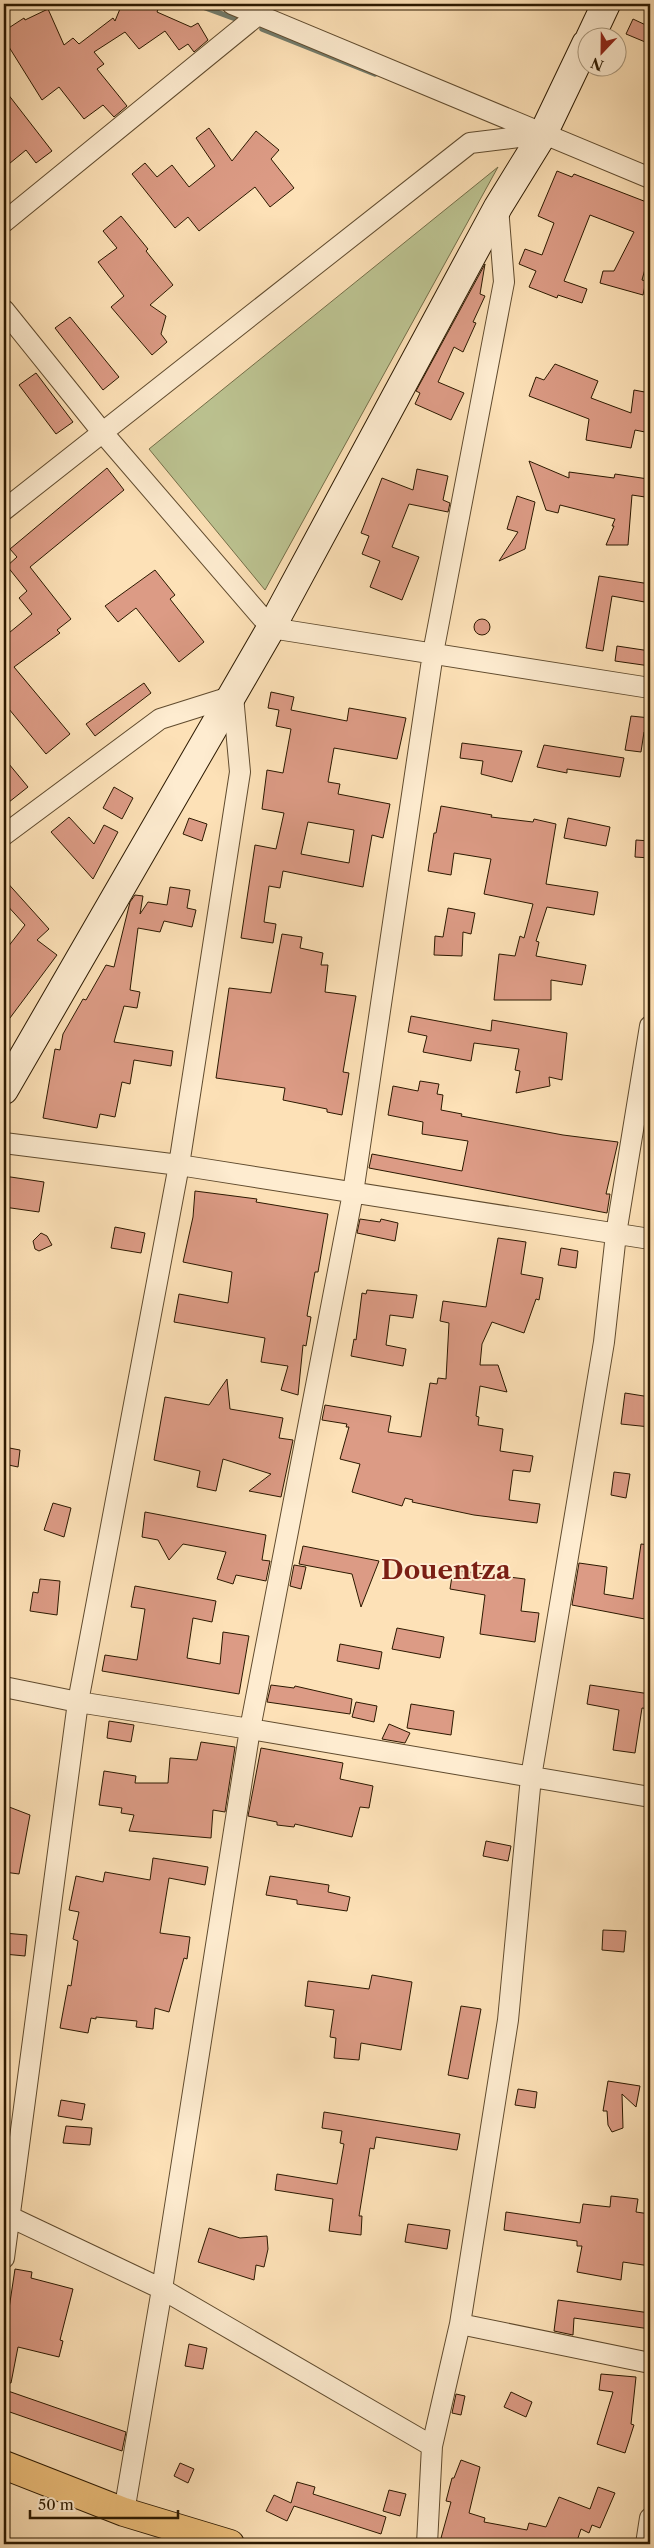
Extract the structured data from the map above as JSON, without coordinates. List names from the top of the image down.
{
  "districts": ["Douentza"],
  "scale_bar": "50 m",
  "north": "bottom"
}
